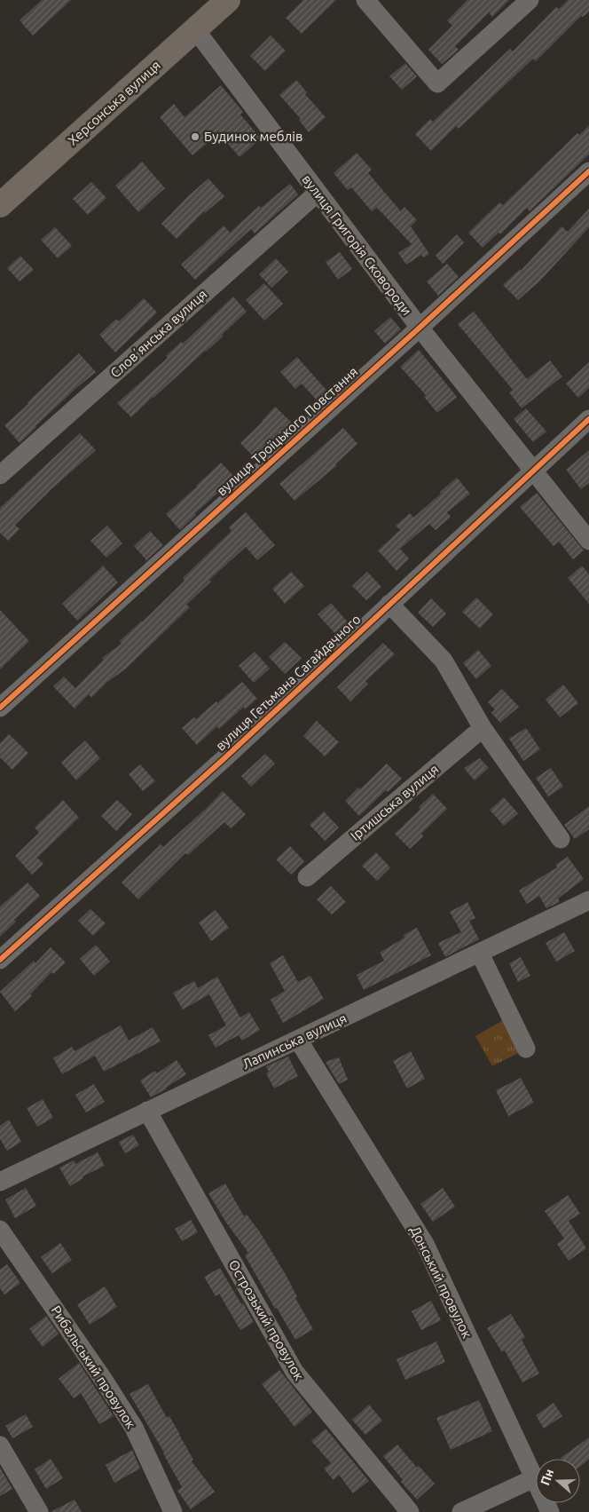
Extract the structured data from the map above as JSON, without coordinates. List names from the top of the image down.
{
  "streets": {
    "main road": ["Херсонська вулиця"],
    "street": [
      "вулиця Григорія Сковороди",
      "Словʼянська вулиця",
      "вулиця Троїцького Повстання",
      "вулиця Гетьмана Сагайдачного",
      "Іртишська вулиця",
      "Лапинська вулиця",
      "Донський провулок",
      "Острозький провулок",
      "Рибальський провулок"
    ]
  },
  "crossings": [
    ["Херсонська вулиця", "вулиця Григорія Сковороди"],
    ["вулиця Григорія Сковороди", "Словʼянська вулиця"],
    ["вулиця Григорія Сковороди", "вулиця Троїцького Повстання"],
    ["вулиця Григорія Сковороди", "вулиця Гетьмана Сагайдачного"],
    ["Лапинська вулиця", "Донський провулок"],
    ["Лапинська вулиця", "Острозький провулок"]
  ],
  "places": ["Будинок меблів"],
  "north": "left"
}
